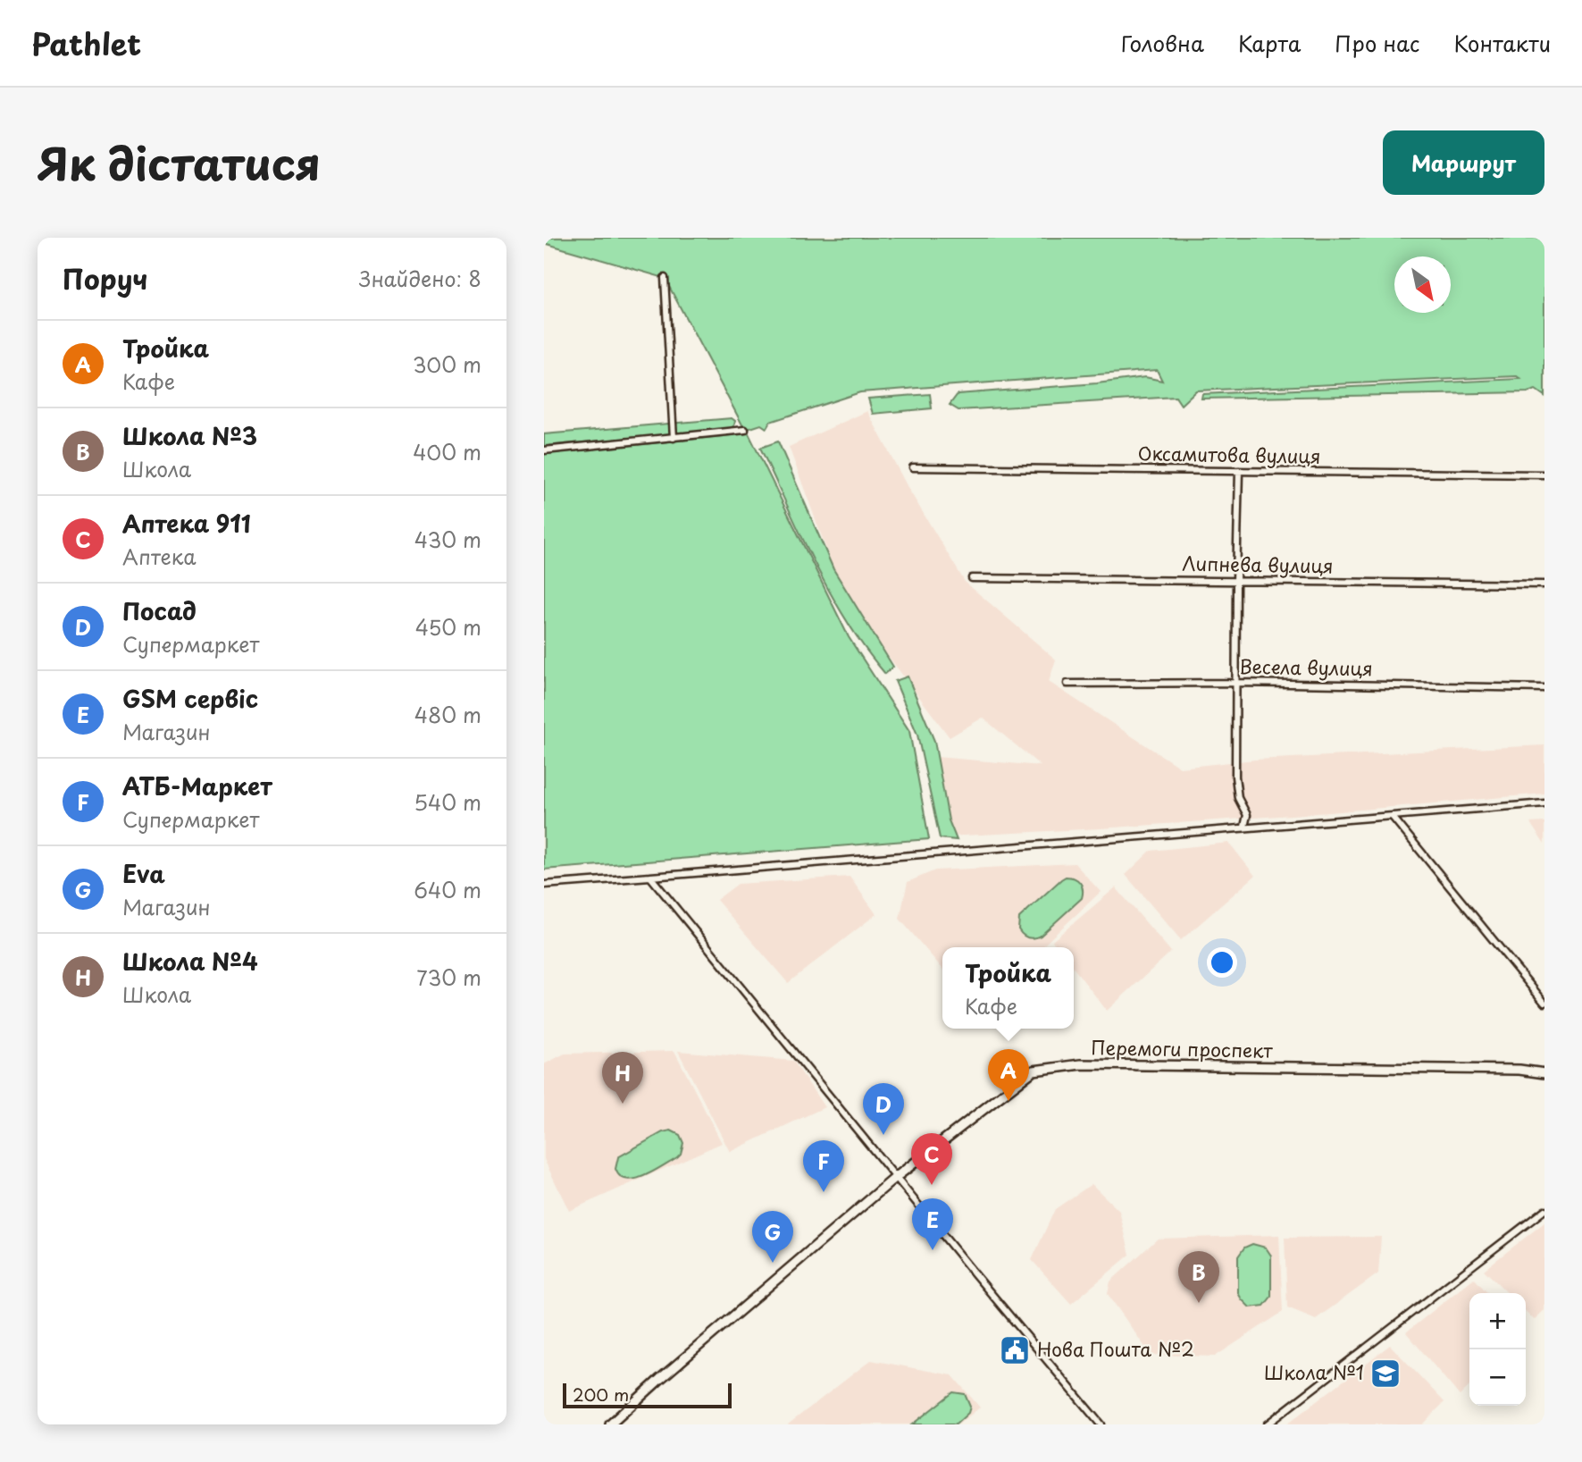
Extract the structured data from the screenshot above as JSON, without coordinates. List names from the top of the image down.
{
  "streets": {
    "street": [
      "Оксамитова вулиця",
      "Липнева вулиця",
      "Весела вулиця",
      "Перемоги проспект"
    ]
  },
  "places": {
    "public building": ["Нова Пошта №2"],
    "school or university": ["Школа №1"]
  },
  "scale_bar": "200 m",
  "north": "bottom right",
  "page": {
    "header": "Pathlet",
    "nav": [
      "Головна",
      "Карта",
      "Про нас",
      "Контакти"
    ],
    "title": "Як дістатися",
    "buttons": "Маршрут",
    "heading": ["Поруч", "Знайдено: 8"],
    "list": [
      {
        "mark": "A",
        "name": "Тройка",
        "note": "Кафе",
        "value": "300 m"
      },
      {
        "mark": "B",
        "name": "Школа №3",
        "note": "Школа",
        "value": "400 m"
      },
      {
        "mark": "C",
        "name": "Аптека 911",
        "note": "Аптека",
        "value": "430 m"
      },
      {
        "mark": "D",
        "name": "Посад",
        "note": "Супермаркет",
        "value": "450 m"
      },
      {
        "mark": "E",
        "name": "GSM сервіс",
        "note": "Магазин",
        "value": "480 m"
      },
      {
        "mark": "F",
        "name": "АТБ-Маркет",
        "note": "Супермаркет",
        "value": "540 m"
      },
      {
        "mark": "G",
        "name": "Eva",
        "note": "Магазин",
        "value": "640 m"
      },
      {
        "mark": "H",
        "name": "Школа №4",
        "note": "Школа",
        "value": "730 m"
      }
    ],
    "popup": ["Тройка", "Кафе"],
    "pins": [
      "A",
      "H",
      "D",
      "C",
      "F",
      "E",
      "G",
      "B"
    ],
    "map_buttons": ["+", "−"],
    "scale": "200 m"
  }
}
